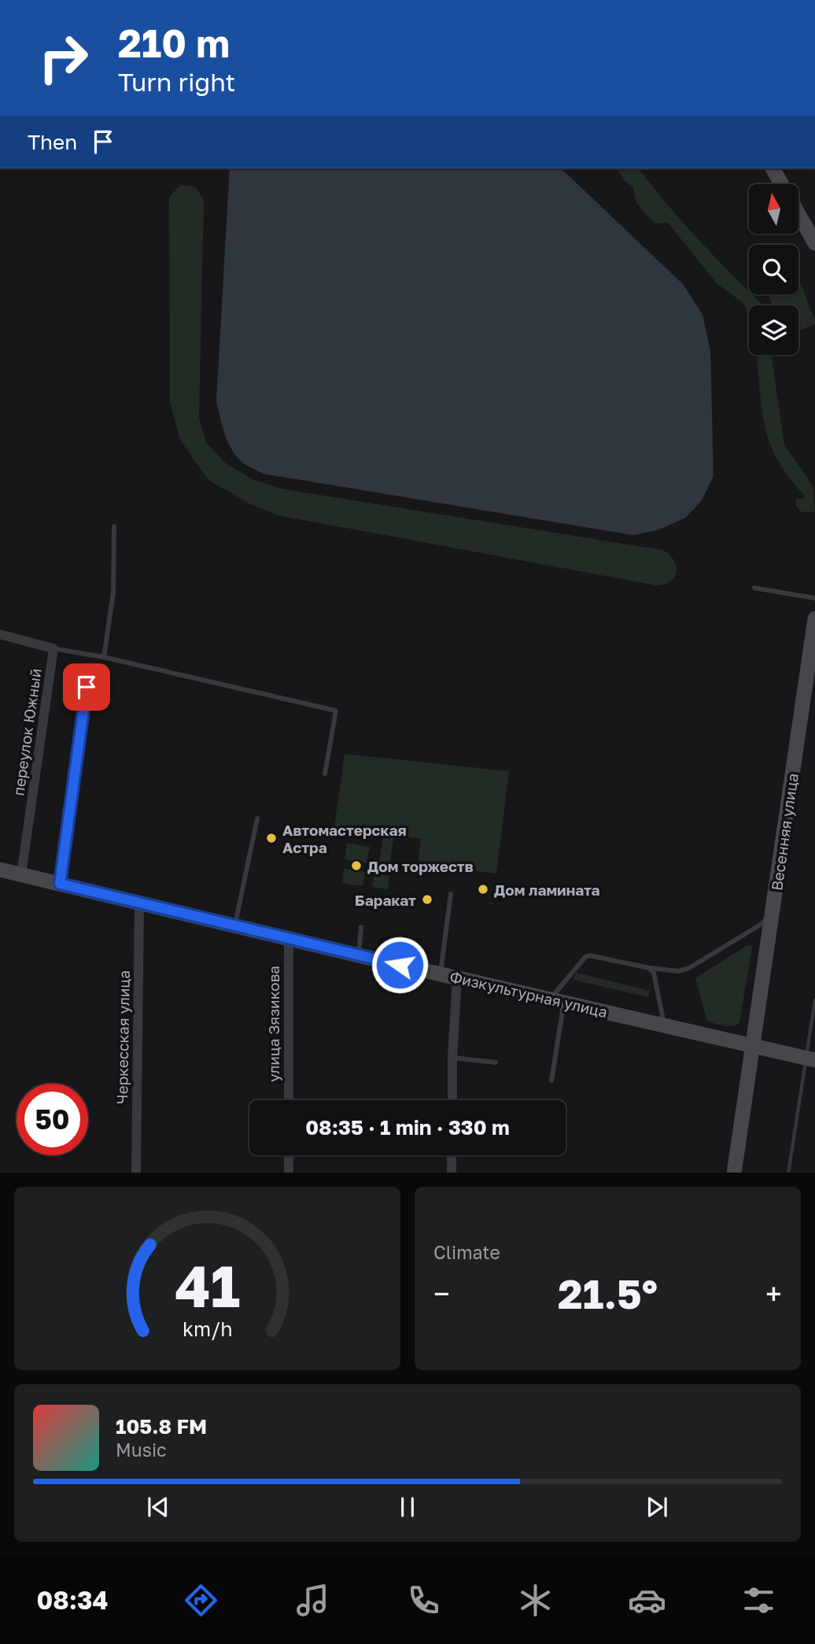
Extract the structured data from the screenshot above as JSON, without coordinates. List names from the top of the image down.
{
  "streets": {
    "main road": ["Весенняя улица", "Физкультурная улица"],
    "street": ["переулок Южный", "улица Зязикова", "Черкесская улица"]
  },
  "crossings": [
    ["переулок Южный", "Физкультурная улица"],
    ["Весенняя улица", "Физкультурная улица"],
    ["Физкультурная улица", "улица Зязикова"],
    ["Физкультурная улица", "Черкесская улица"]
  ],
  "places": [
    "Автомастерская Астра",
    "Дом торжеств",
    "Дом ламината",
    "Баракат"
  ],
  "north": "top",
  "page": {
    "turn": ["210 m", "Turn right"],
    "then": "Then",
    "limit": "50",
    "trip": "08:35 · 1 min · 330 m",
    "tile": "Climate",
    "heat": ["−", "21.5°", "+"],
    "song": ["105.8 FM", "Music"],
    "tabs": "08:34",
    "gauge": ["41", "km/h"]
  }
}
